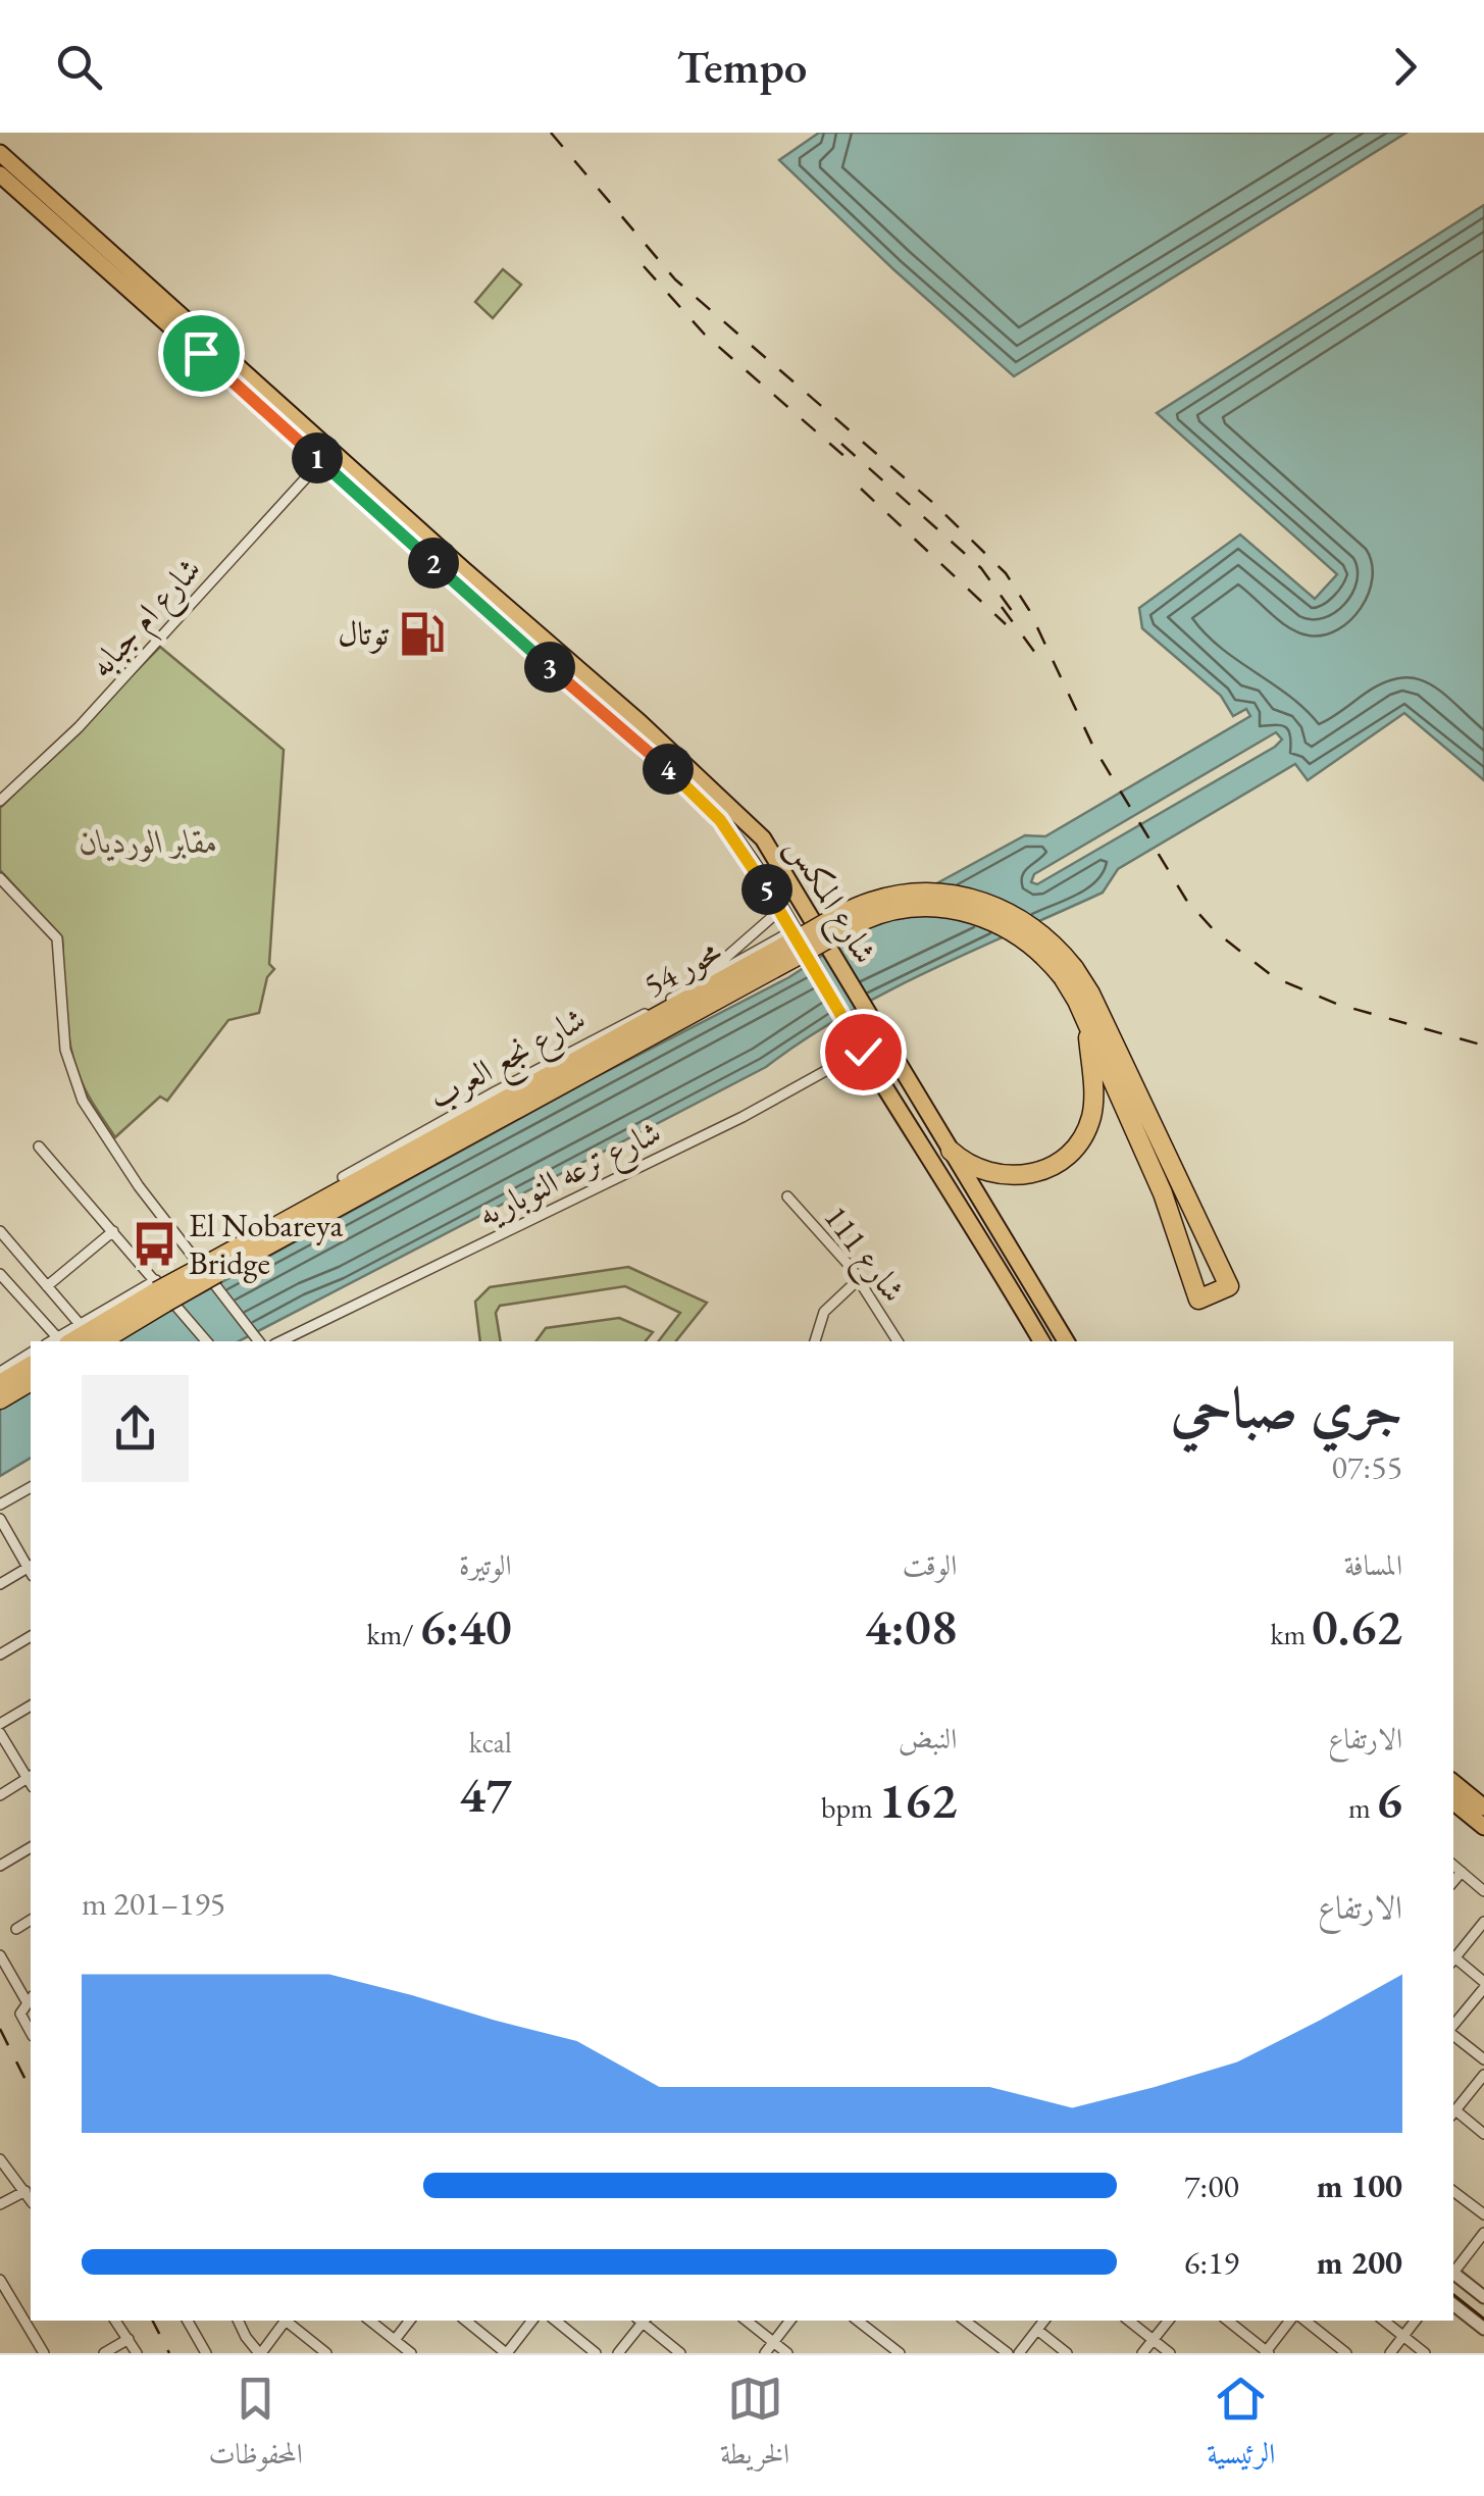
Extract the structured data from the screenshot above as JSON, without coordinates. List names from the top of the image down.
{
  "streets": {
    "highway": ["محور 54"],
    "main road": ["شارع المكس"],
    "street": [
      "شارع ام جبابه",
      "شارع نجع العرب",
      "شارع ترعه النوباريه",
      "شارع 111"
    ]
  },
  "crossings": [
    ["شارع ام جبابه", "شارع المكس"],
    ["شارع المكس", "محور 54"],
    ["شارع المكس", "شارع نجع العرب"],
    ["شارع المكس", "شارع ترعه النوباريه"],
    ["محور 54", "شارع نجع العرب"]
  ],
  "parks": ["مقابر الورديان"],
  "places": {
    "fuel station": ["توتال"],
    "bus stop": ["El Nobareya Bridge"]
  },
  "page": {
    "header": "Tempo",
    "pins": [
      "1",
      "2",
      "3",
      "4",
      "5"
    ],
    "heading": ["جري صباحي", "07:55"],
    "stats": [
      ["المسافة", "0.62 km"],
      ["الوقت", "4:08"],
      ["الوتيرة", "6:40 /km"],
      ["الارتفاع", "6 m"],
      ["النبض", "162 bpm"],
      ["kcal", "47"]
    ],
    "chart": ["الارتفاع", "195–201 m"],
    "list": [
      {
        "name": "100 m",
        "note": "7:00"
      },
      {
        "name": "200 m",
        "note": "6:19"
      }
    ],
    "tabs": ["الرئيسية", "الخريطة", "المحفوظات"]
  }
}
